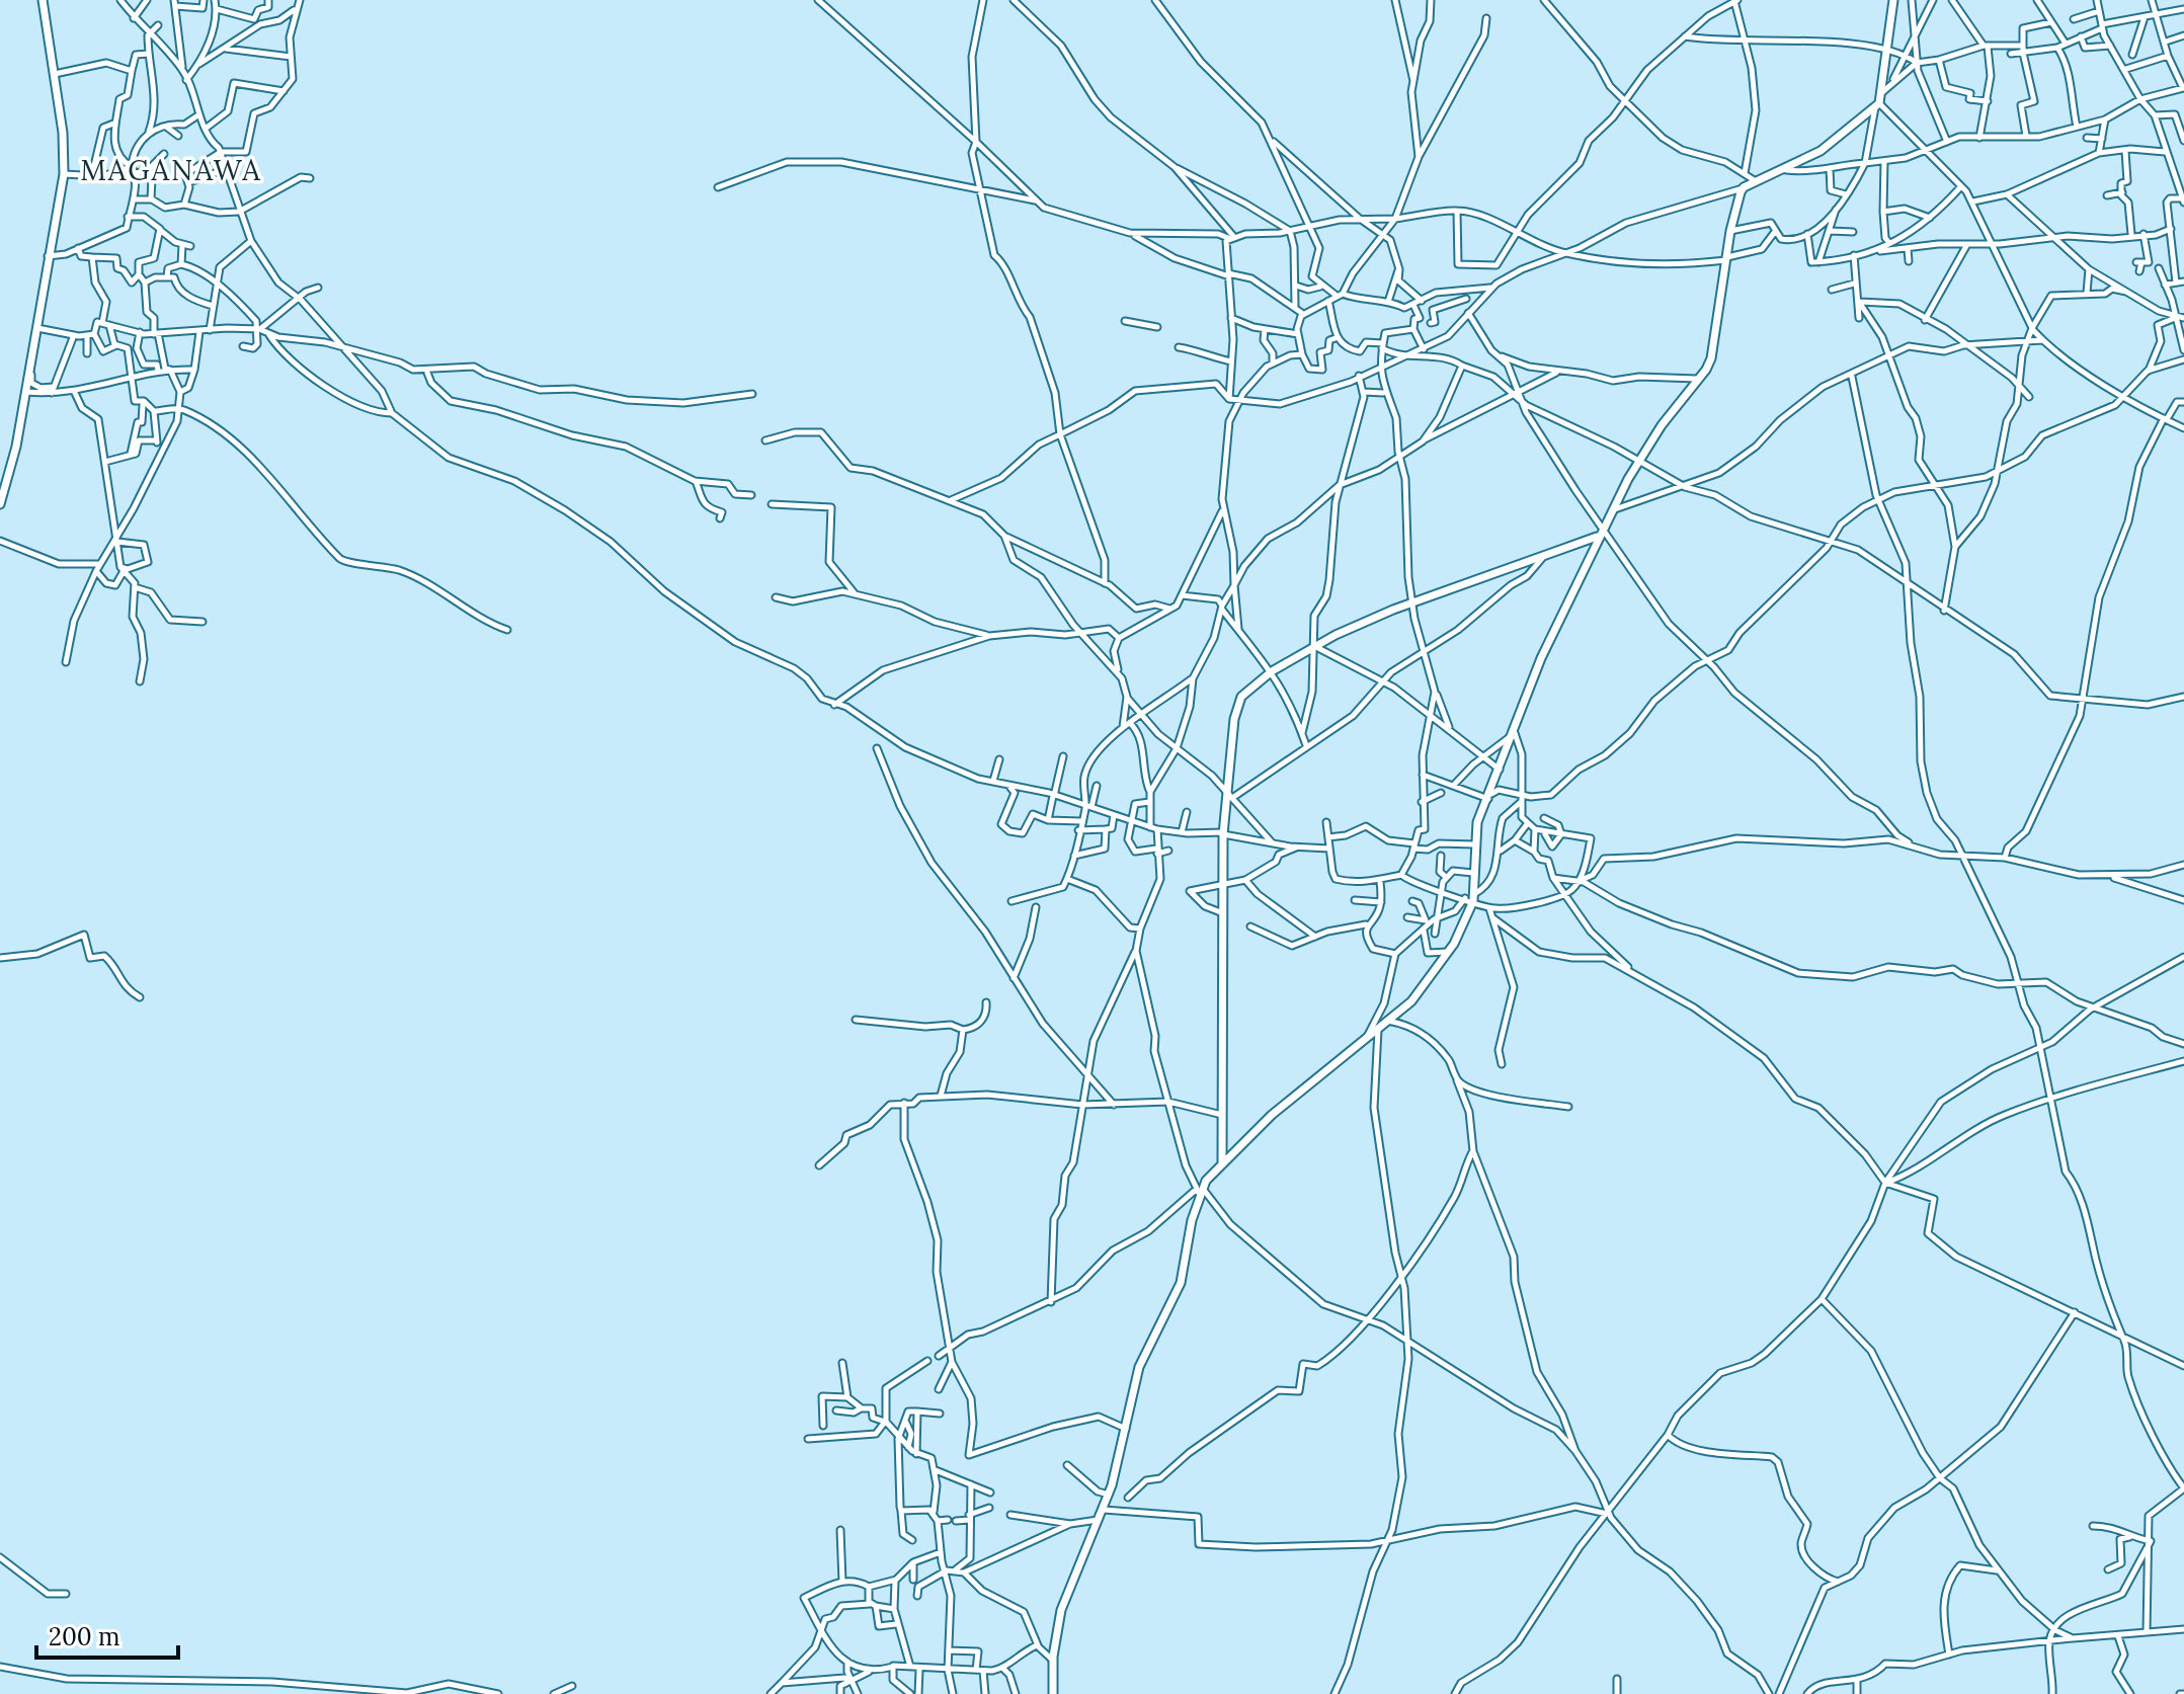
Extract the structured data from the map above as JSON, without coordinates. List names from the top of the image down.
{
  "districts": ["MAGANAWA"],
  "scale_bar": "200 m"
}
